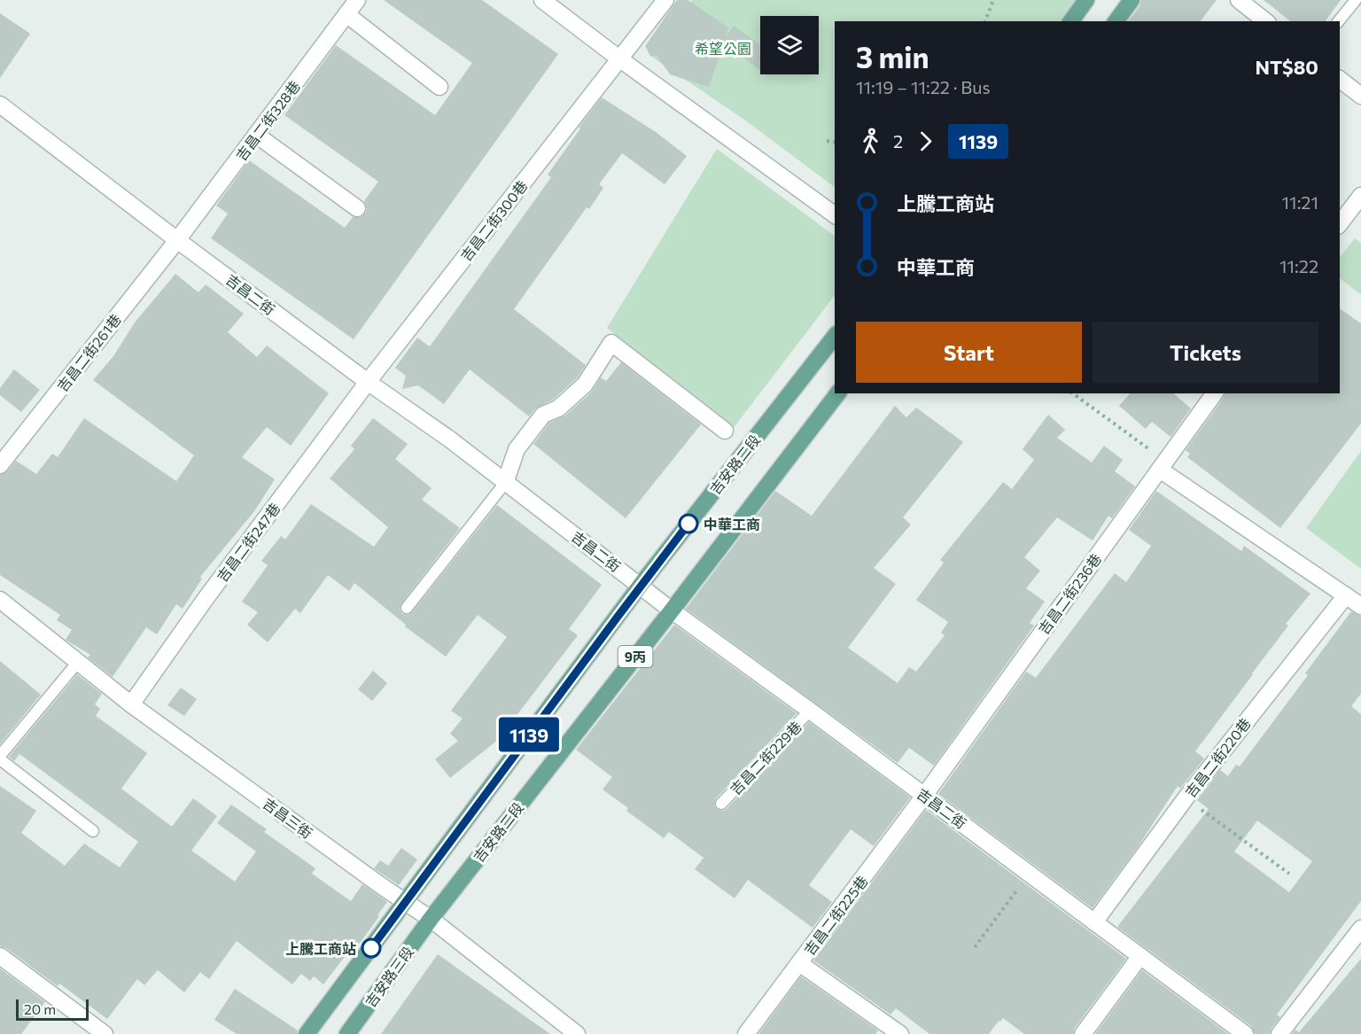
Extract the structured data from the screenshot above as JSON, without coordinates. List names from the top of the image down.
{
  "streets": {
    "main road": ["吉安路二段", "9丙", "吉安路三段"],
    "street": [
      "吉昌二街328巷",
      "吉昌二街300巷",
      "吉昌二街",
      "吉昌二街261巷",
      "吉昌二街247巷",
      "吉昌二街236巷",
      "吉昌二街220巷",
      "吉昌三街",
      "吉昌二街225巷"
    ],
    "lane": ["吉昌二街229巷"]
  },
  "crossings": [
    ["吉昌二街328巷", "吉昌二街"],
    ["吉昌二街328巷", "吉昌二街261巷"],
    ["吉昌二街300巷", "吉昌二街"],
    ["吉昌二街300巷", "吉昌二街247巷"],
    ["吉昌二街", "吉昌二街261巷"],
    ["吉昌二街", "吉安路二段"],
    ["吉昌二街", "吉昌二街247巷"],
    ["吉昌二街", "吉昌二街236巷"],
    ["吉昌二街", "吉昌二街229巷"],
    ["吉昌二街", "吉昌二街220巷"],
    ["吉昌二街", "吉昌二街225巷"],
    ["吉安路二段", "9丙"],
    ["吉安路二段", "吉昌三街"],
    ["吉安路二段", "吉安路三段"],
    ["吉昌二街247巷", "吉昌三街"],
    ["吉昌二街236巷", "吉昌二街225巷"],
    ["9丙", "吉昌三街"],
    ["吉昌三街", "吉安路三段"]
  ],
  "parks": ["希望公園"],
  "places": ["中華工商", "上騰工商站"],
  "lines": ["bus line 1139"],
  "scale_bar": "20 m",
  "page": {
    "on_map": "1139",
    "heading": ["3 min", "11:19 – 11:22 · Bus", "NT$80"],
    "legs": ["2", "1139"],
    "list": [
      {
        "name": "上騰工商站",
        "value": "11:21"
      },
      {
        "name": "中華工商",
        "value": "11:22"
      }
    ],
    "buttons": ["Start", "Tickets"],
    "scale": "20 m"
  }
}
